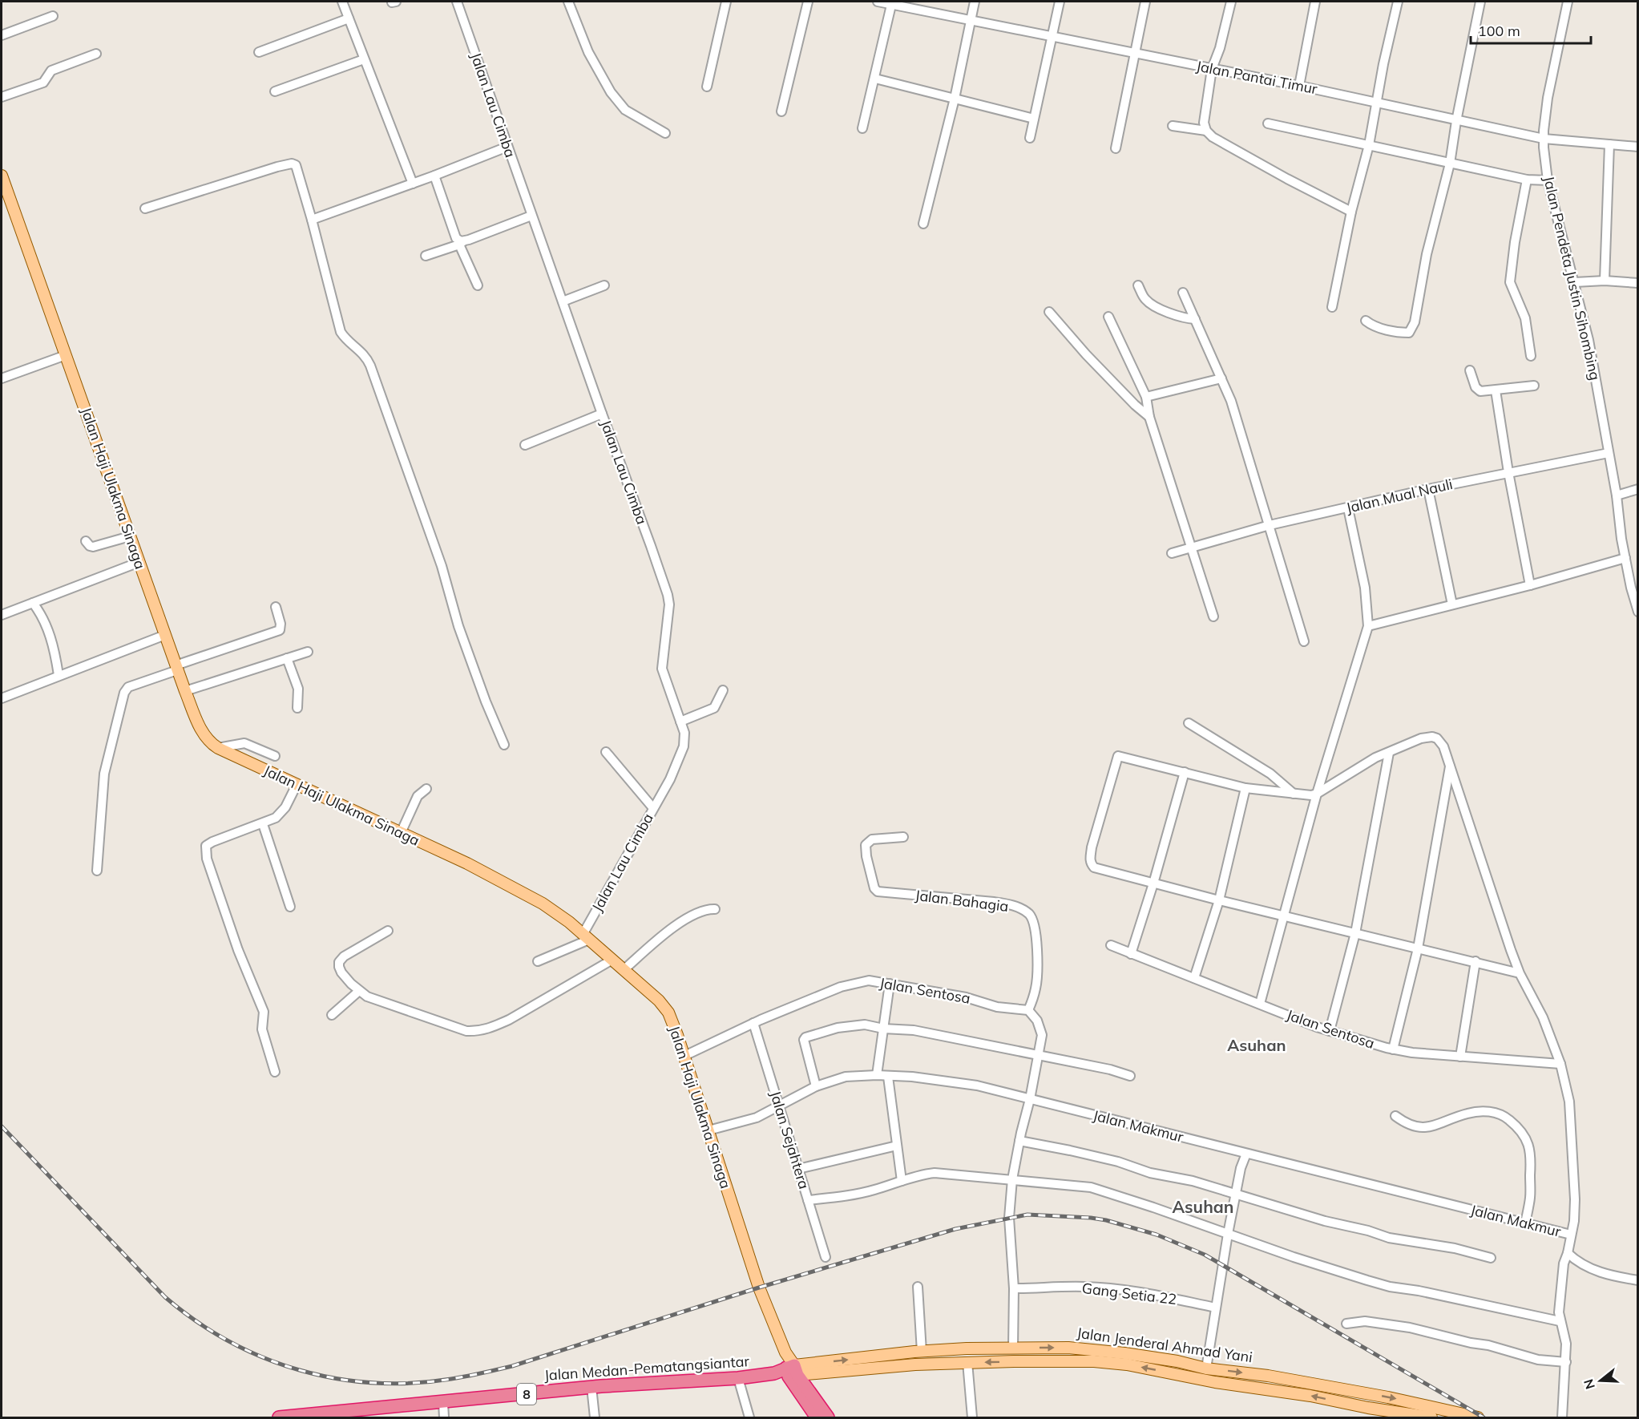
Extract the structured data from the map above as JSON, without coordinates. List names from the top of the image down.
{
  "streets": {
    "highway": ["Jalan Medan-Pematangsiantar", "8"],
    "main road": ["Jalan Haji Ulakma Sinaga", "Jalan Jenderal Ahmad Yani"],
    "street": [
      "Jalan Pantai Timur",
      "Jalan Lau Cimba",
      "Jalan Pendeta Justin Sihombing",
      "Jalan Mual Nauli",
      "Jalan Bahagia",
      "Jalan Sentosa",
      "Jalan Makmur",
      "Jalan Sejahtera",
      "Gang Setia 22"
    ]
  },
  "crossings": [
    ["Jalan Pantai Timur", "Jalan Pendeta Justin Sihombing"],
    ["Jalan Lau Cimba", "Jalan Haji Ulakma Sinaga"],
    ["Jalan Pendeta Justin Sihombing", "Jalan Mual Nauli"],
    ["Jalan Haji Ulakma Sinaga", "Jalan Sentosa"],
    ["Jalan Haji Ulakma Sinaga", "Jalan Makmur"],
    ["Jalan Haji Ulakma Sinaga", "Jalan Jenderal Ahmad Yani"],
    ["Jalan Haji Ulakma Sinaga", "Jalan Medan-Pematangsiantar"],
    ["Jalan Bahagia", "Jalan Sentosa"],
    ["Jalan Sentosa", "Jalan Sejahtera"],
    ["Jalan Makmur", "Jalan Sejahtera"],
    ["Jalan Jenderal Ahmad Yani", "Jalan Medan-Pematangsiantar"]
  ],
  "districts": ["Asuhan", "Asuhan"],
  "scale_bar": "100 m",
  "north": "left"
}
